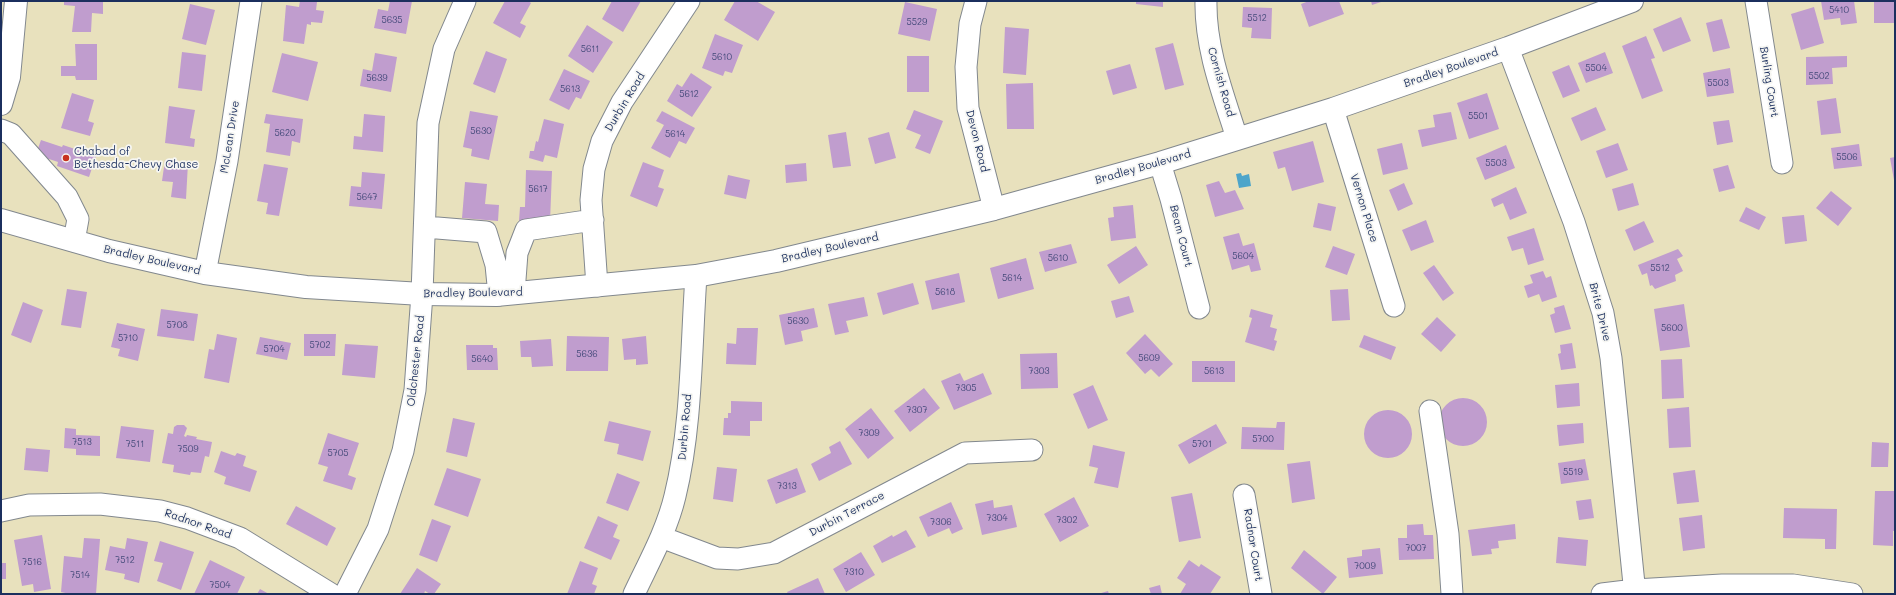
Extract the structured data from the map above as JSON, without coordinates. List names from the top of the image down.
{
  "streets": {
    "main road": ["Bradley Boulevard"],
    "street": [
      "Cornish Road",
      "Burling Court",
      "Durbin Road",
      "McLean Drive",
      "Devon Road",
      "Vernon Place",
      "Beam Court",
      "Brite Drive",
      "Oldchester Road",
      "Durbin Terrace",
      "Radnor Road",
      "Radnor Court"
    ]
  },
  "crossings": [
    ["Bradley Boulevard", "Cornish Road"],
    ["Bradley Boulevard", "Durbin Road"],
    ["Bradley Boulevard", "McLean Drive"],
    ["Bradley Boulevard", "Devon Road"],
    ["Bradley Boulevard", "Vernon Place"],
    ["Bradley Boulevard", "Beam Court"],
    ["Bradley Boulevard", "Brite Drive"],
    ["Bradley Boulevard", "Oldchester Road"],
    ["Durbin Road", "Durbin Terrace"]
  ],
  "places": ["Chabad of Bethesda-Chevy Chase"],
  "house_numbers": [
    "5410",
    "5512",
    "5635",
    "5529",
    "5611",
    "5610",
    "5504",
    "5502",
    "5639",
    "5503",
    "5613",
    "5612",
    "5501",
    "5630",
    "5620",
    "5614",
    "5506",
    "5503",
    "5617",
    "5647",
    "5604",
    "5610",
    "5512",
    "5614",
    "5618",
    "5630",
    "5708",
    "5600",
    "5710",
    "5702",
    "5704",
    "5636",
    "5609",
    "5640",
    "7303",
    "5613",
    "7305",
    "7307",
    "7309",
    "5700",
    "7513",
    "7511",
    "5701",
    "7509",
    "5705",
    "5519",
    "7313",
    "7304",
    "7302",
    "7306",
    "7007",
    "7512",
    "7516",
    "7009",
    "7310",
    "7514",
    "7504"
  ]
}
